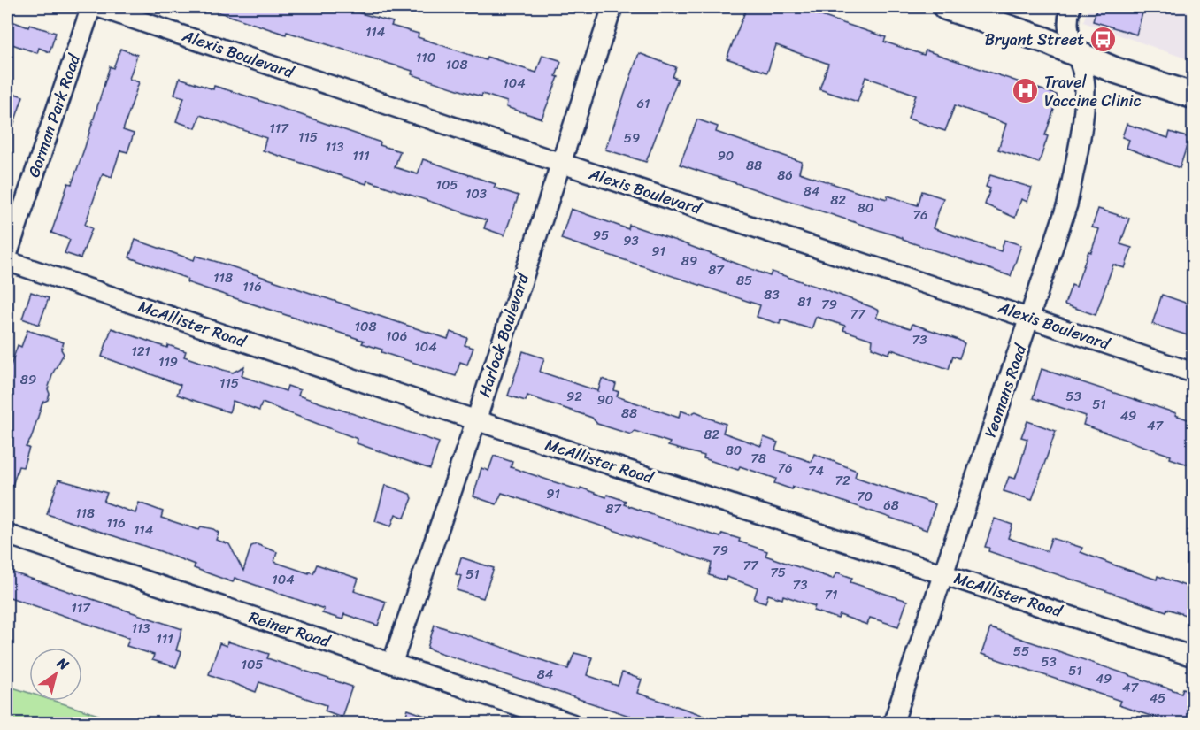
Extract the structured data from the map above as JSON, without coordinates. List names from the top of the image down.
{
  "streets": {
    "street": [
      "Alexis Boulevard",
      "Gorman Park Road",
      "McAllister Road",
      "Harlock Boulevard",
      "Yeomans Road",
      "Reiner Road"
    ]
  },
  "crossings": [
    ["Alexis Boulevard", "Harlock Boulevard"],
    ["Alexis Boulevard", "Yeomans Road"],
    ["McAllister Road", "Harlock Boulevard"],
    ["McAllister Road", "Yeomans Road"],
    ["Harlock Boulevard", "Reiner Road"]
  ],
  "places": {
    "bus stop": ["Bryant Street"],
    "hospital": ["Travel Vaccine Clinic"]
  },
  "house_numbers": [
    "114",
    "110",
    "108",
    "104",
    "61",
    "117",
    "115",
    "59",
    "113",
    "111",
    "90",
    "88",
    "86",
    "105",
    "84",
    "103",
    "82",
    "80",
    "76",
    "95",
    "93",
    "91",
    "89",
    "87",
    "118",
    "85",
    "116",
    "83",
    "81",
    "79",
    "77",
    "108",
    "106",
    "73",
    "104",
    "121",
    "119",
    "89",
    "115",
    "92",
    "53",
    "90",
    "51",
    "88",
    "49",
    "47",
    "82",
    "80",
    "78",
    "76",
    "74",
    "72",
    "91",
    "70",
    "68",
    "87",
    "118",
    "116",
    "114",
    "79",
    "77",
    "75",
    "51",
    "104",
    "73",
    "71",
    "117",
    "113",
    "111",
    "55",
    "53",
    "105",
    "51",
    "84",
    "49",
    "47",
    "45"
  ],
  "north": "top right"
}
